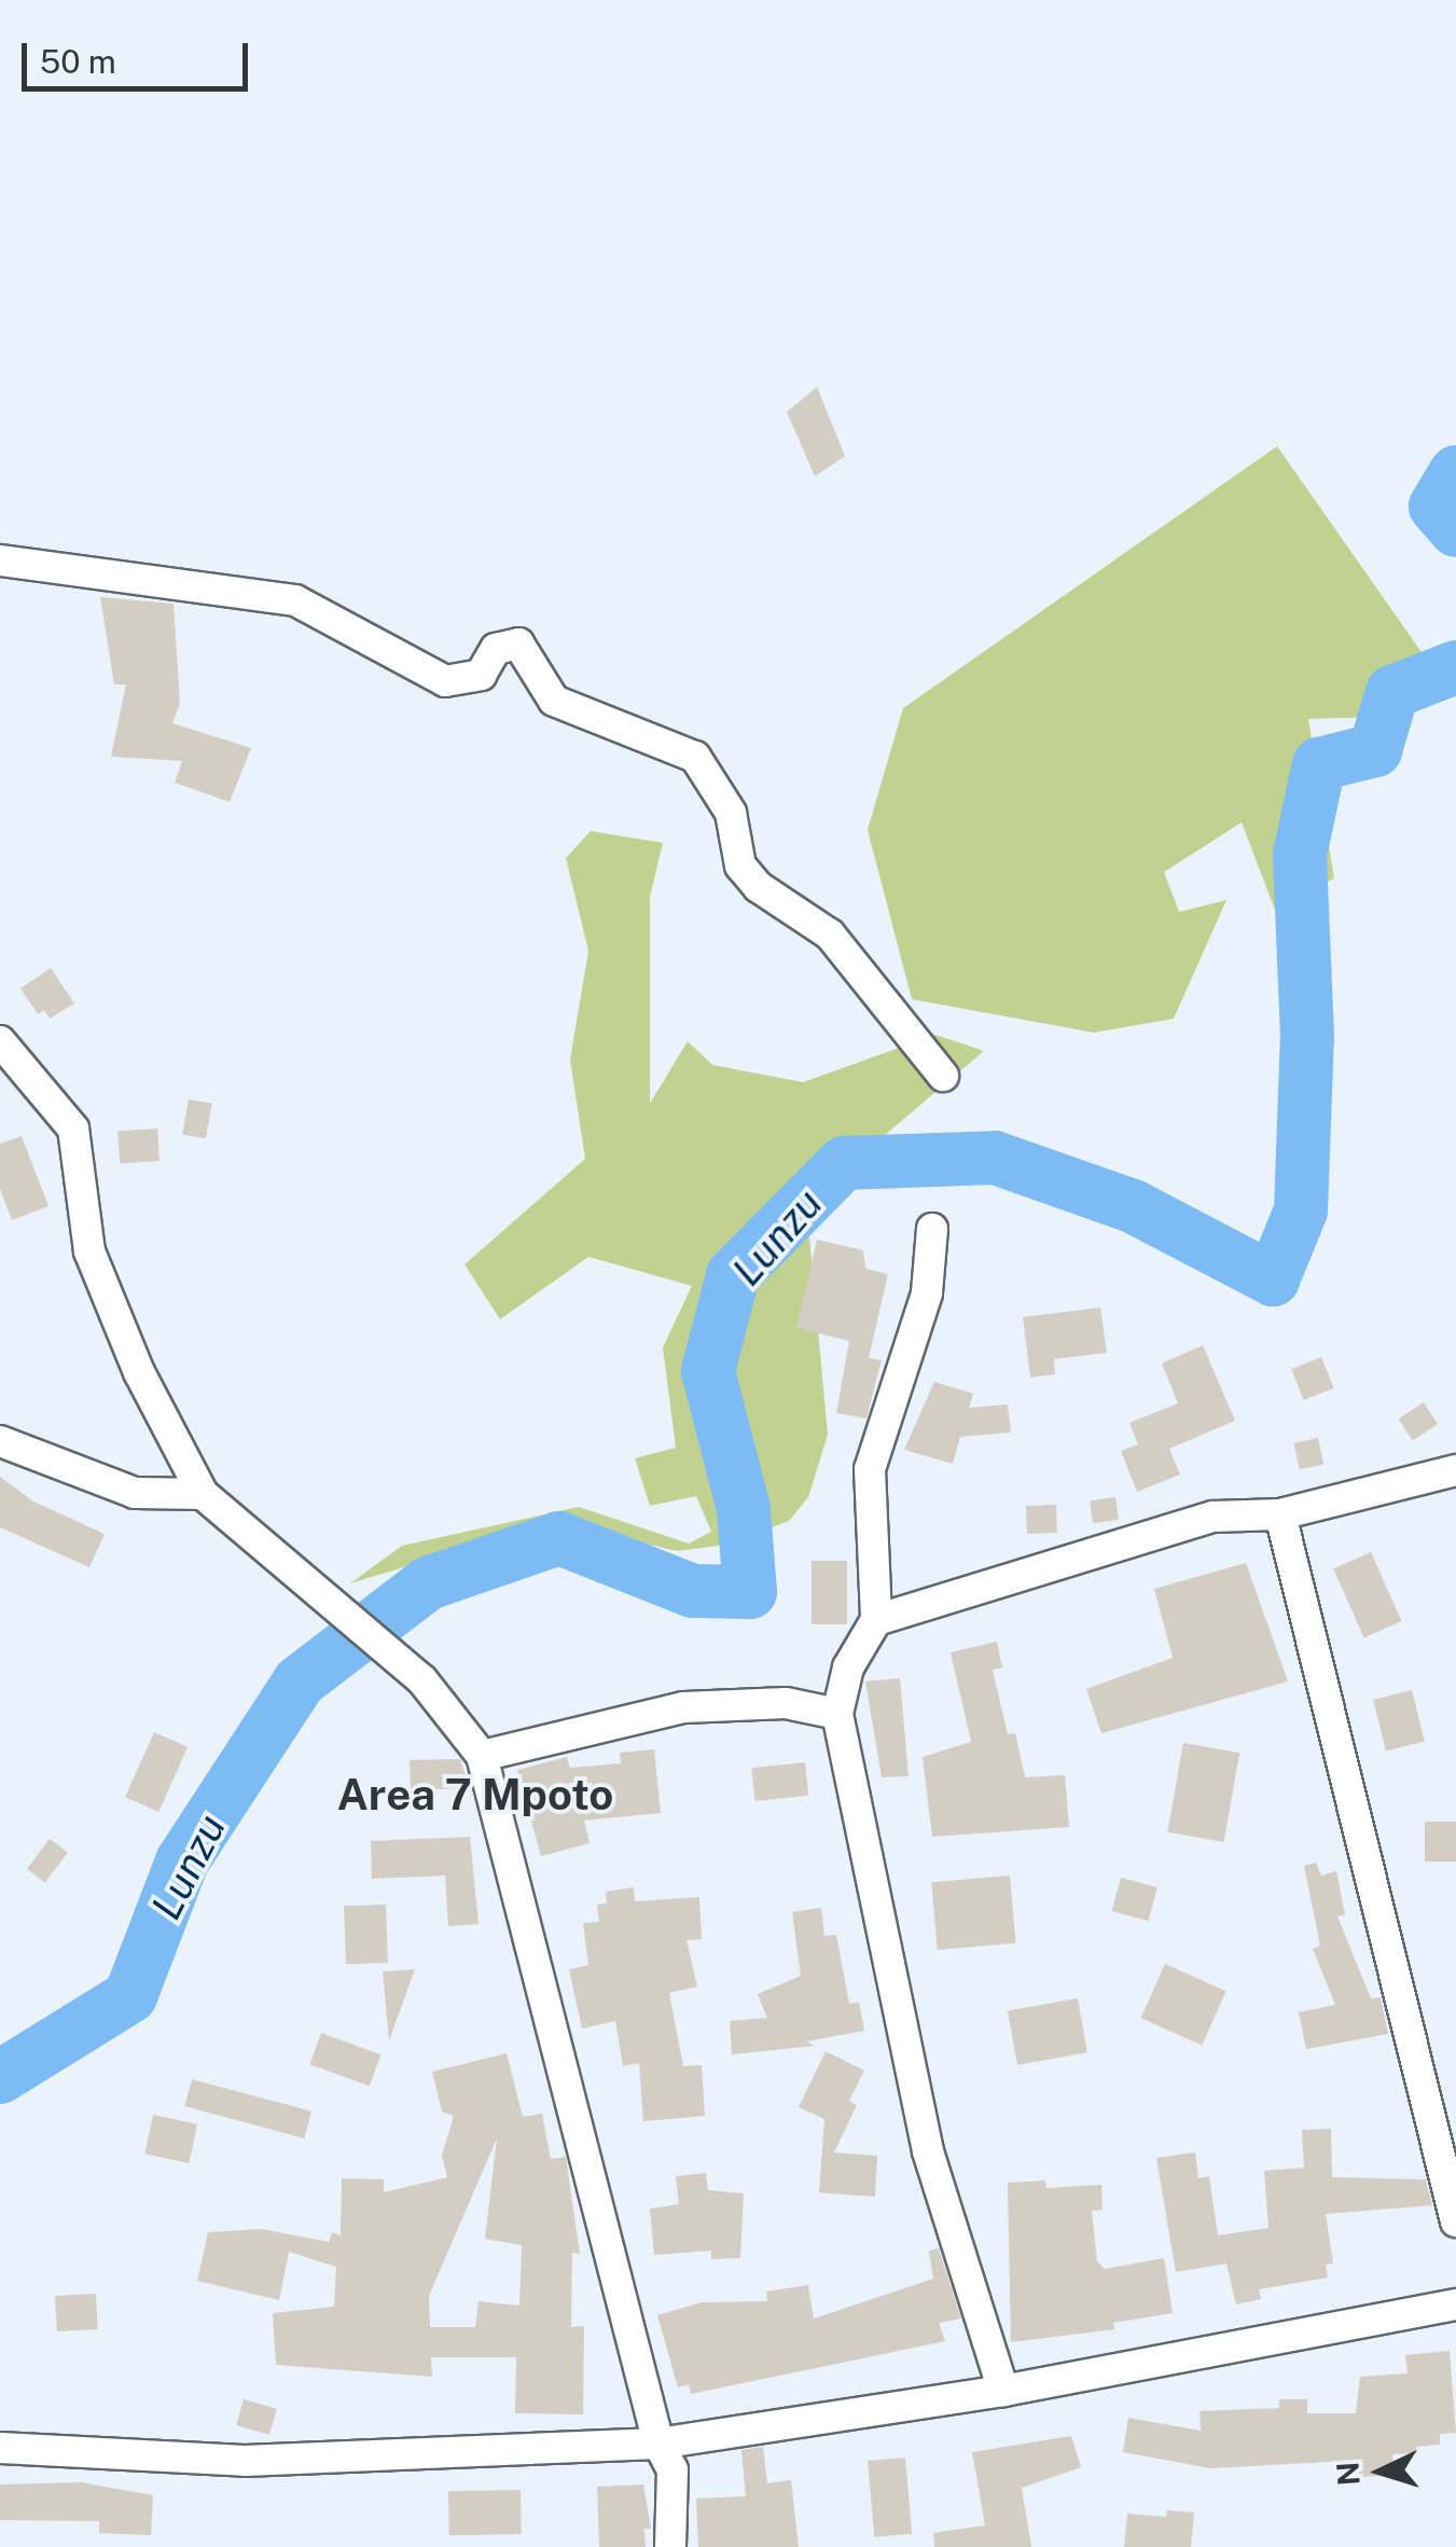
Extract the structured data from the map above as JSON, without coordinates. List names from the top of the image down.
{
  "districts": ["Area 7 Mpoto"],
  "water": ["Lunzu"],
  "scale_bar": "50 m",
  "north": "left"
}
